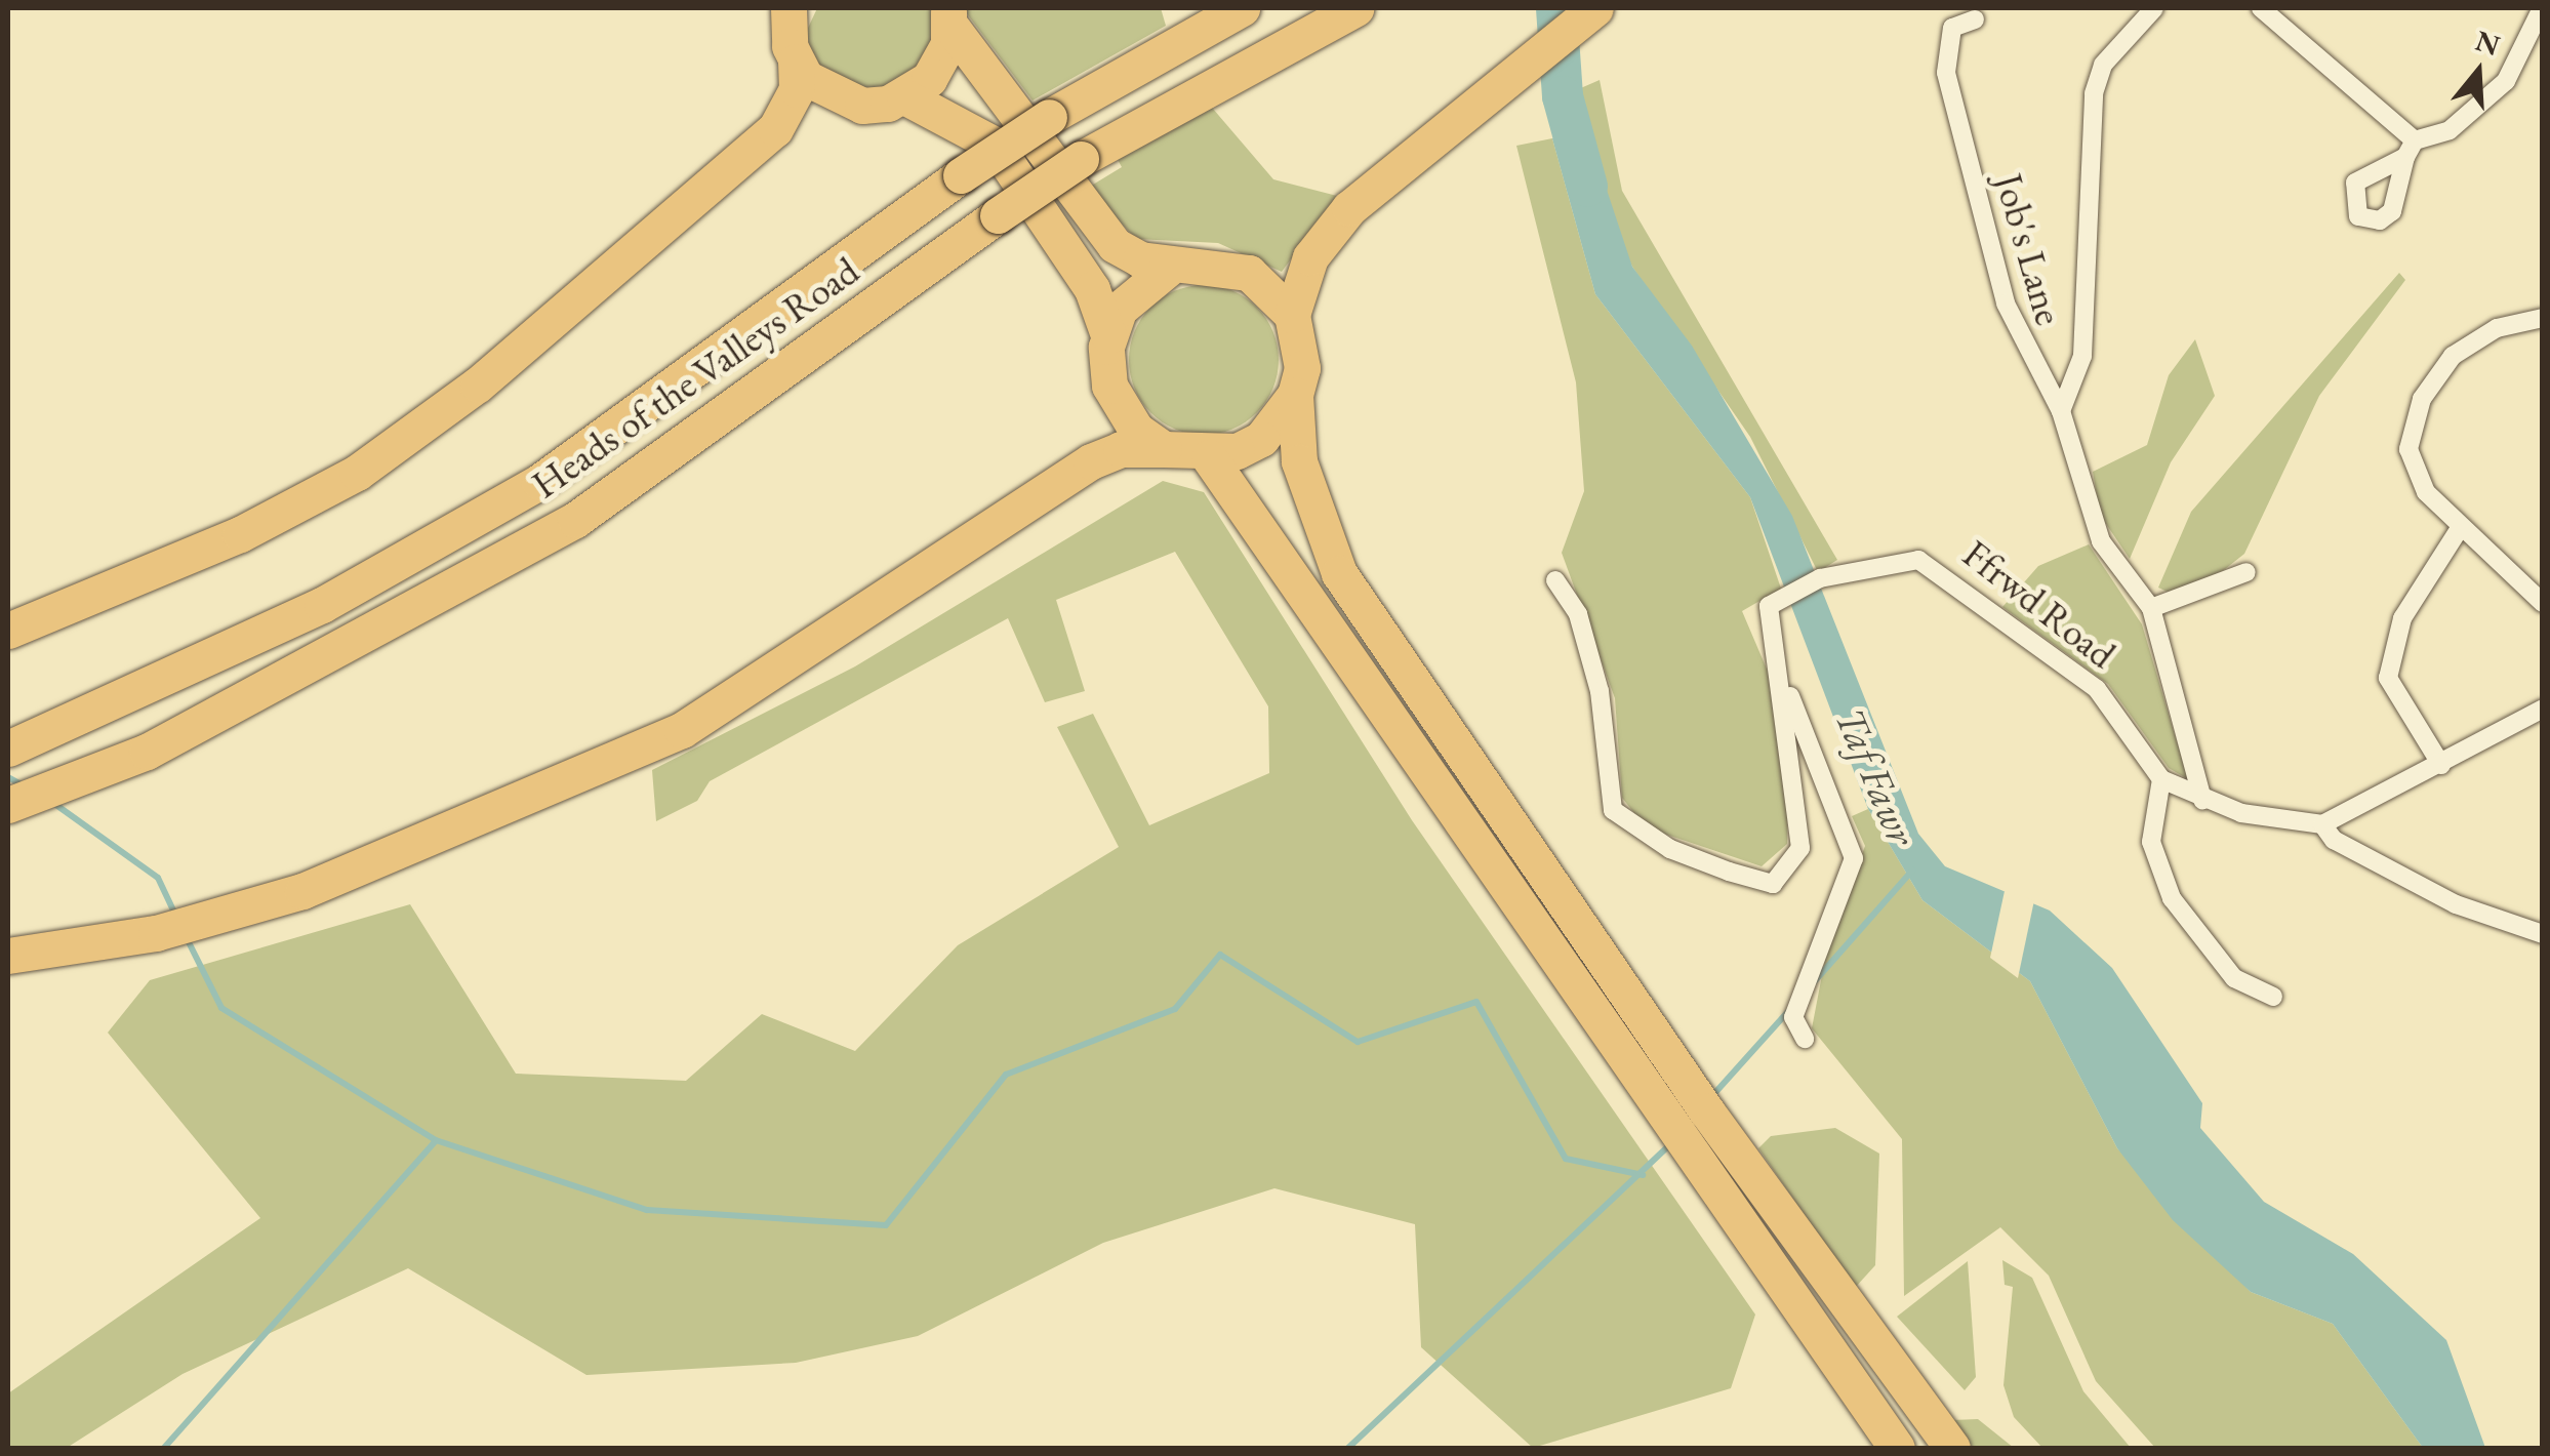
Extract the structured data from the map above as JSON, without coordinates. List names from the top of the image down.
{
  "streets": {
    "highway": ["Heads of the Valleys Road"],
    "street": ["Job's Lane", "Ffrwd Road"]
  },
  "crossings": [
    ["Job's Lane", "Ffrwd Road"]
  ],
  "water": ["Taf Fawr"],
  "north": "top"
}
